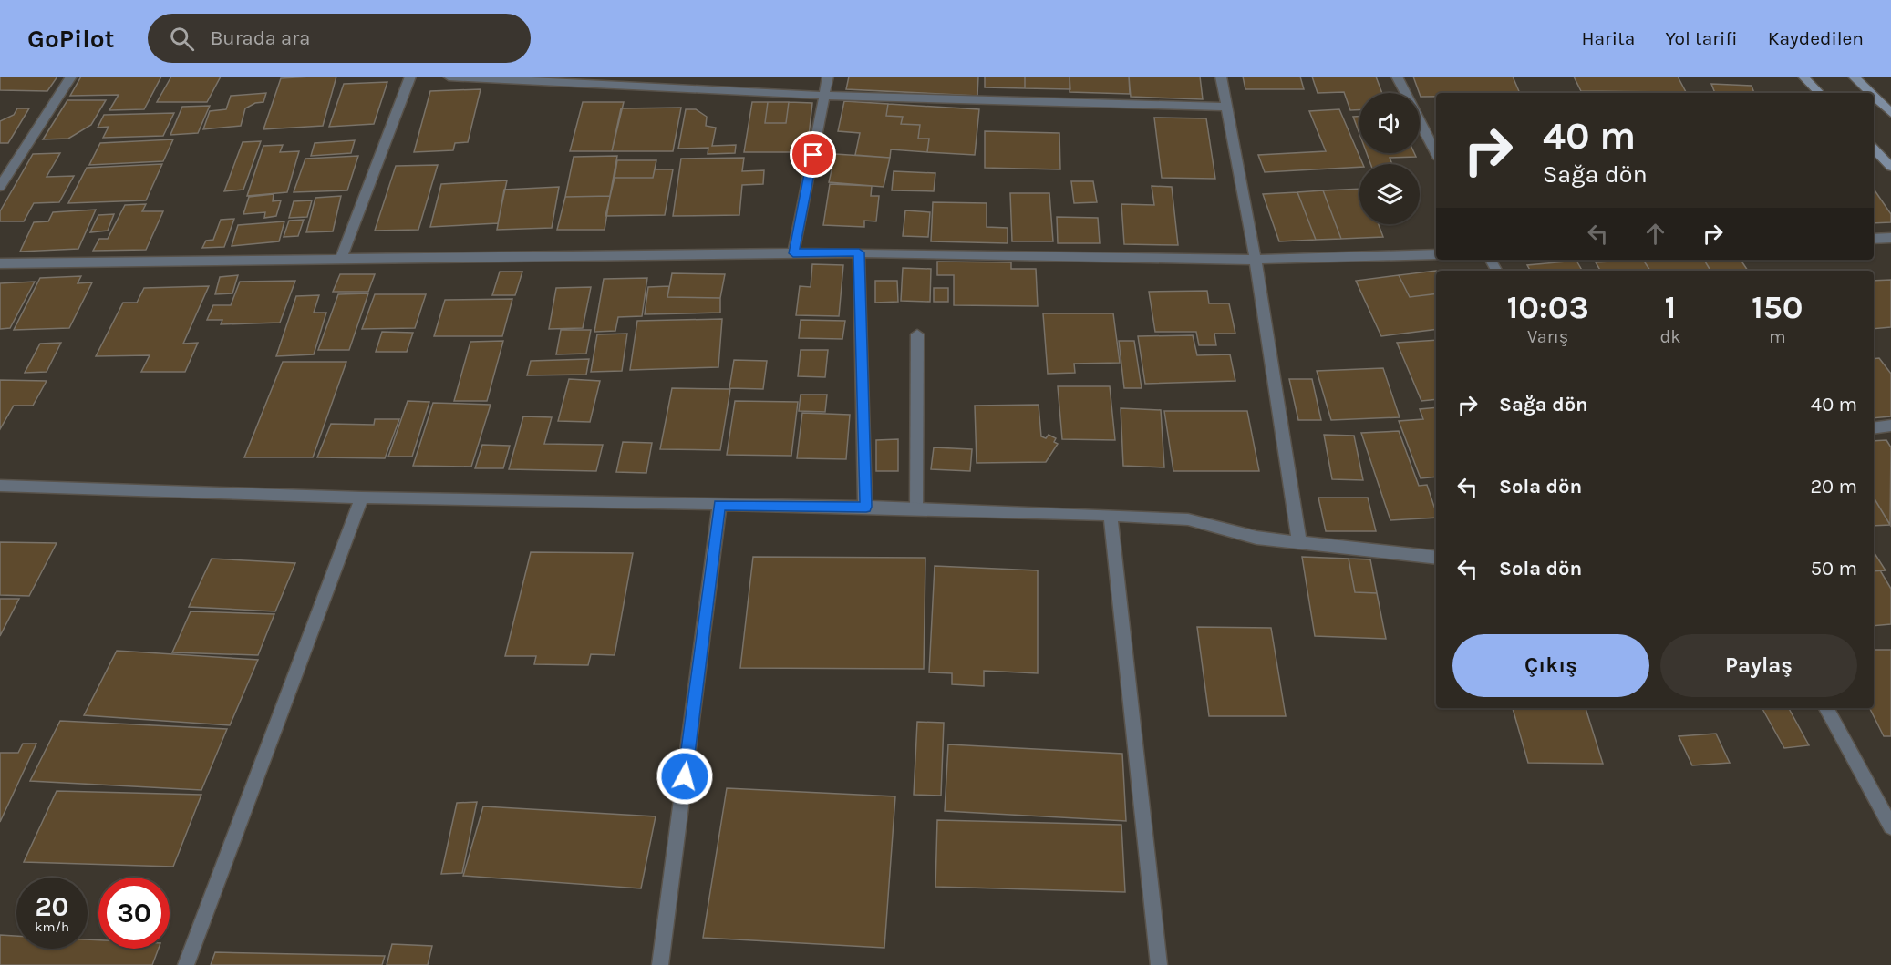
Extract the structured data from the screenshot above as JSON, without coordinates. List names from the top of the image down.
{
  "page": {
    "header": "GoPilot",
    "search": "Burada ara",
    "nav": ["Harita", "Yol tarifi", "Kaydedilen"],
    "turn": ["40 m", "Sağa dön"],
    "eta": [
      "10:03",
      "Varış",
      "1",
      "dk",
      "150",
      "m"
    ],
    "list": [
      {
        "name": "Sağa dön",
        "value": "40 m"
      },
      {
        "name": "Sola dön",
        "value": "20 m"
      },
      {
        "name": "Sola dön",
        "value": "50 m"
      }
    ],
    "buttons": ["Çıkış", "Paylaş"],
    "speed": "20 km/h",
    "limit": "30"
  }
}
